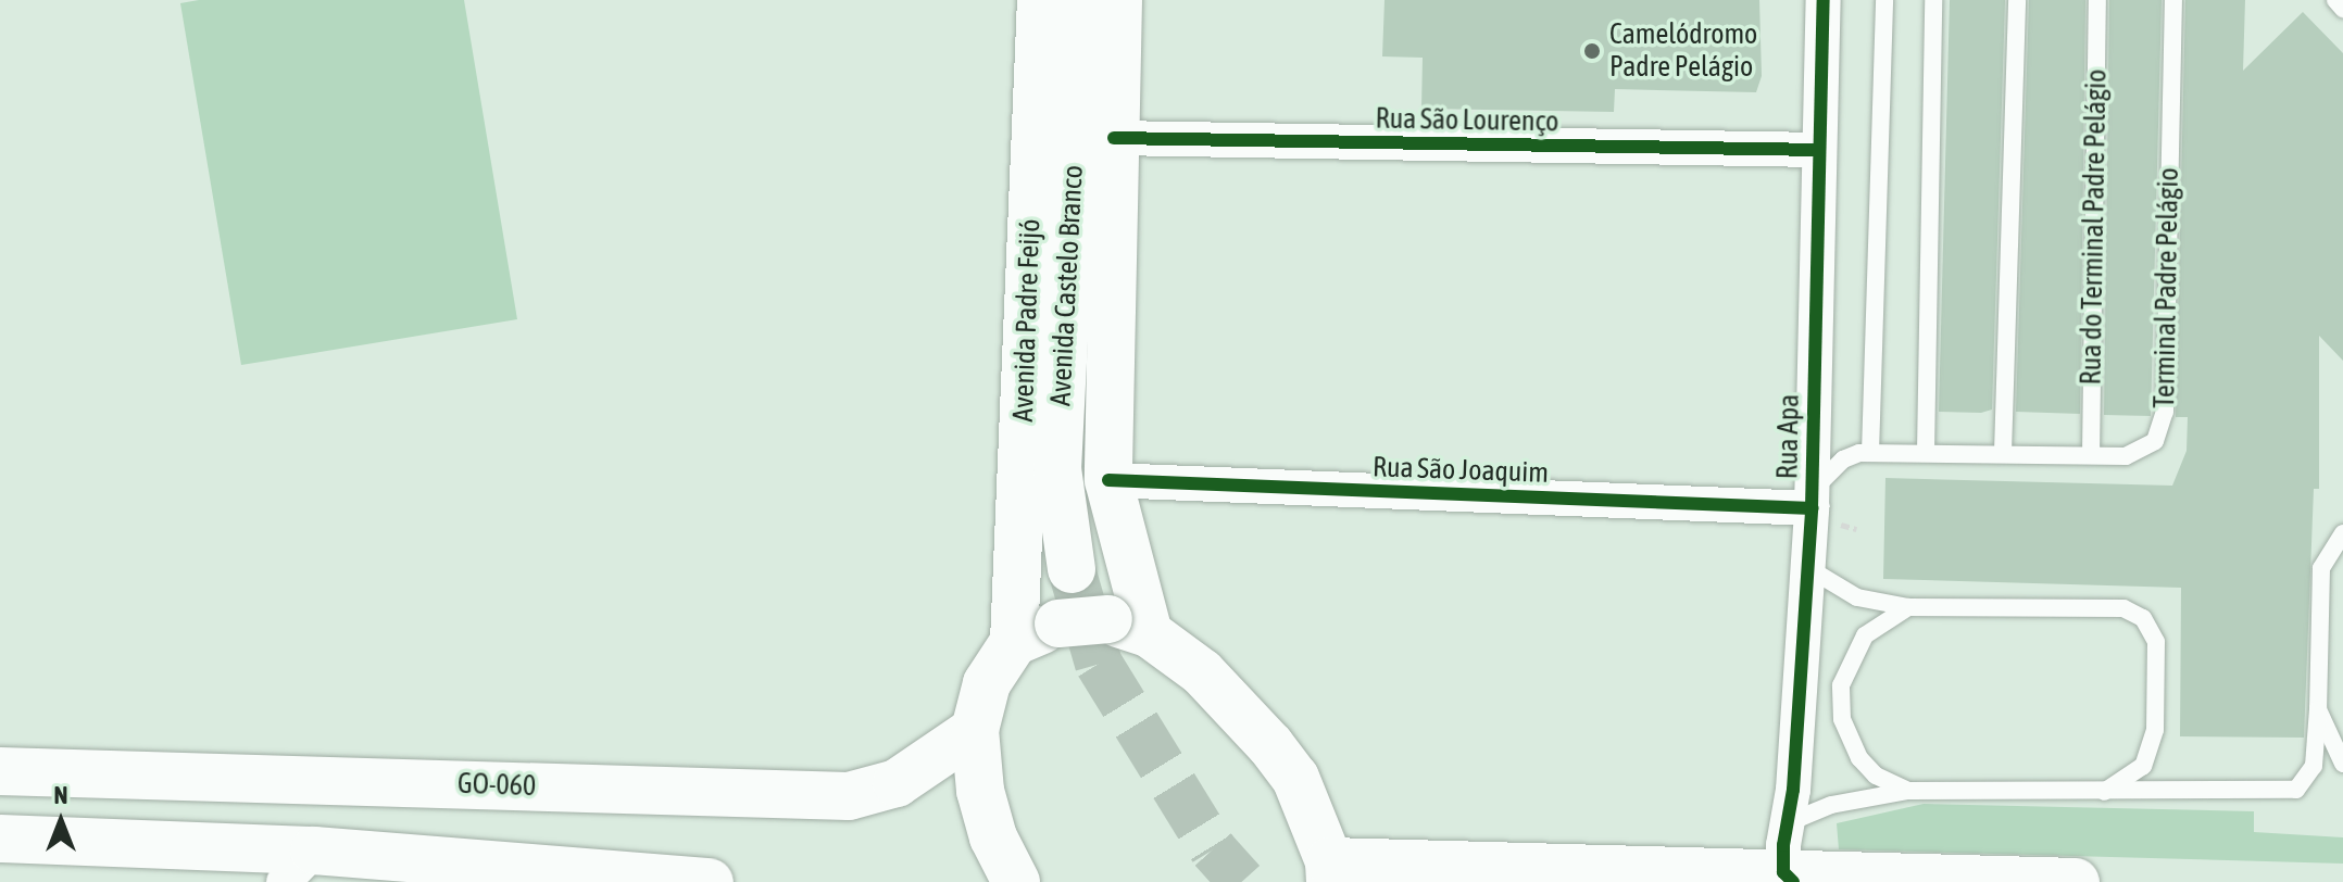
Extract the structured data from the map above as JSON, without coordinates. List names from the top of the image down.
{
  "streets": {
    "main road": ["Avenida Castelo Branco", "Avenida Padre Feijó", "GO-060"],
    "street": ["Rua São Lourenço", "Rua Apa", "Rua São Joaquim"],
    "lane": ["Rua do Terminal Padre Pelágio", "Terminal Padre Pelágio"]
  },
  "crossings": [
    ["Rua São Lourenço", "Rua Apa"],
    ["Rua do Terminal Padre Pelágio", "Terminal Padre Pelágio"],
    ["Terminal Padre Pelágio", "Rua Apa"],
    ["Terminal Padre Pelágio", "Rua São Joaquim"],
    ["Rua Apa", "Rua São Joaquim"]
  ],
  "places": ["Camelódromo Padre Pelágio"],
  "north": "top"
}
